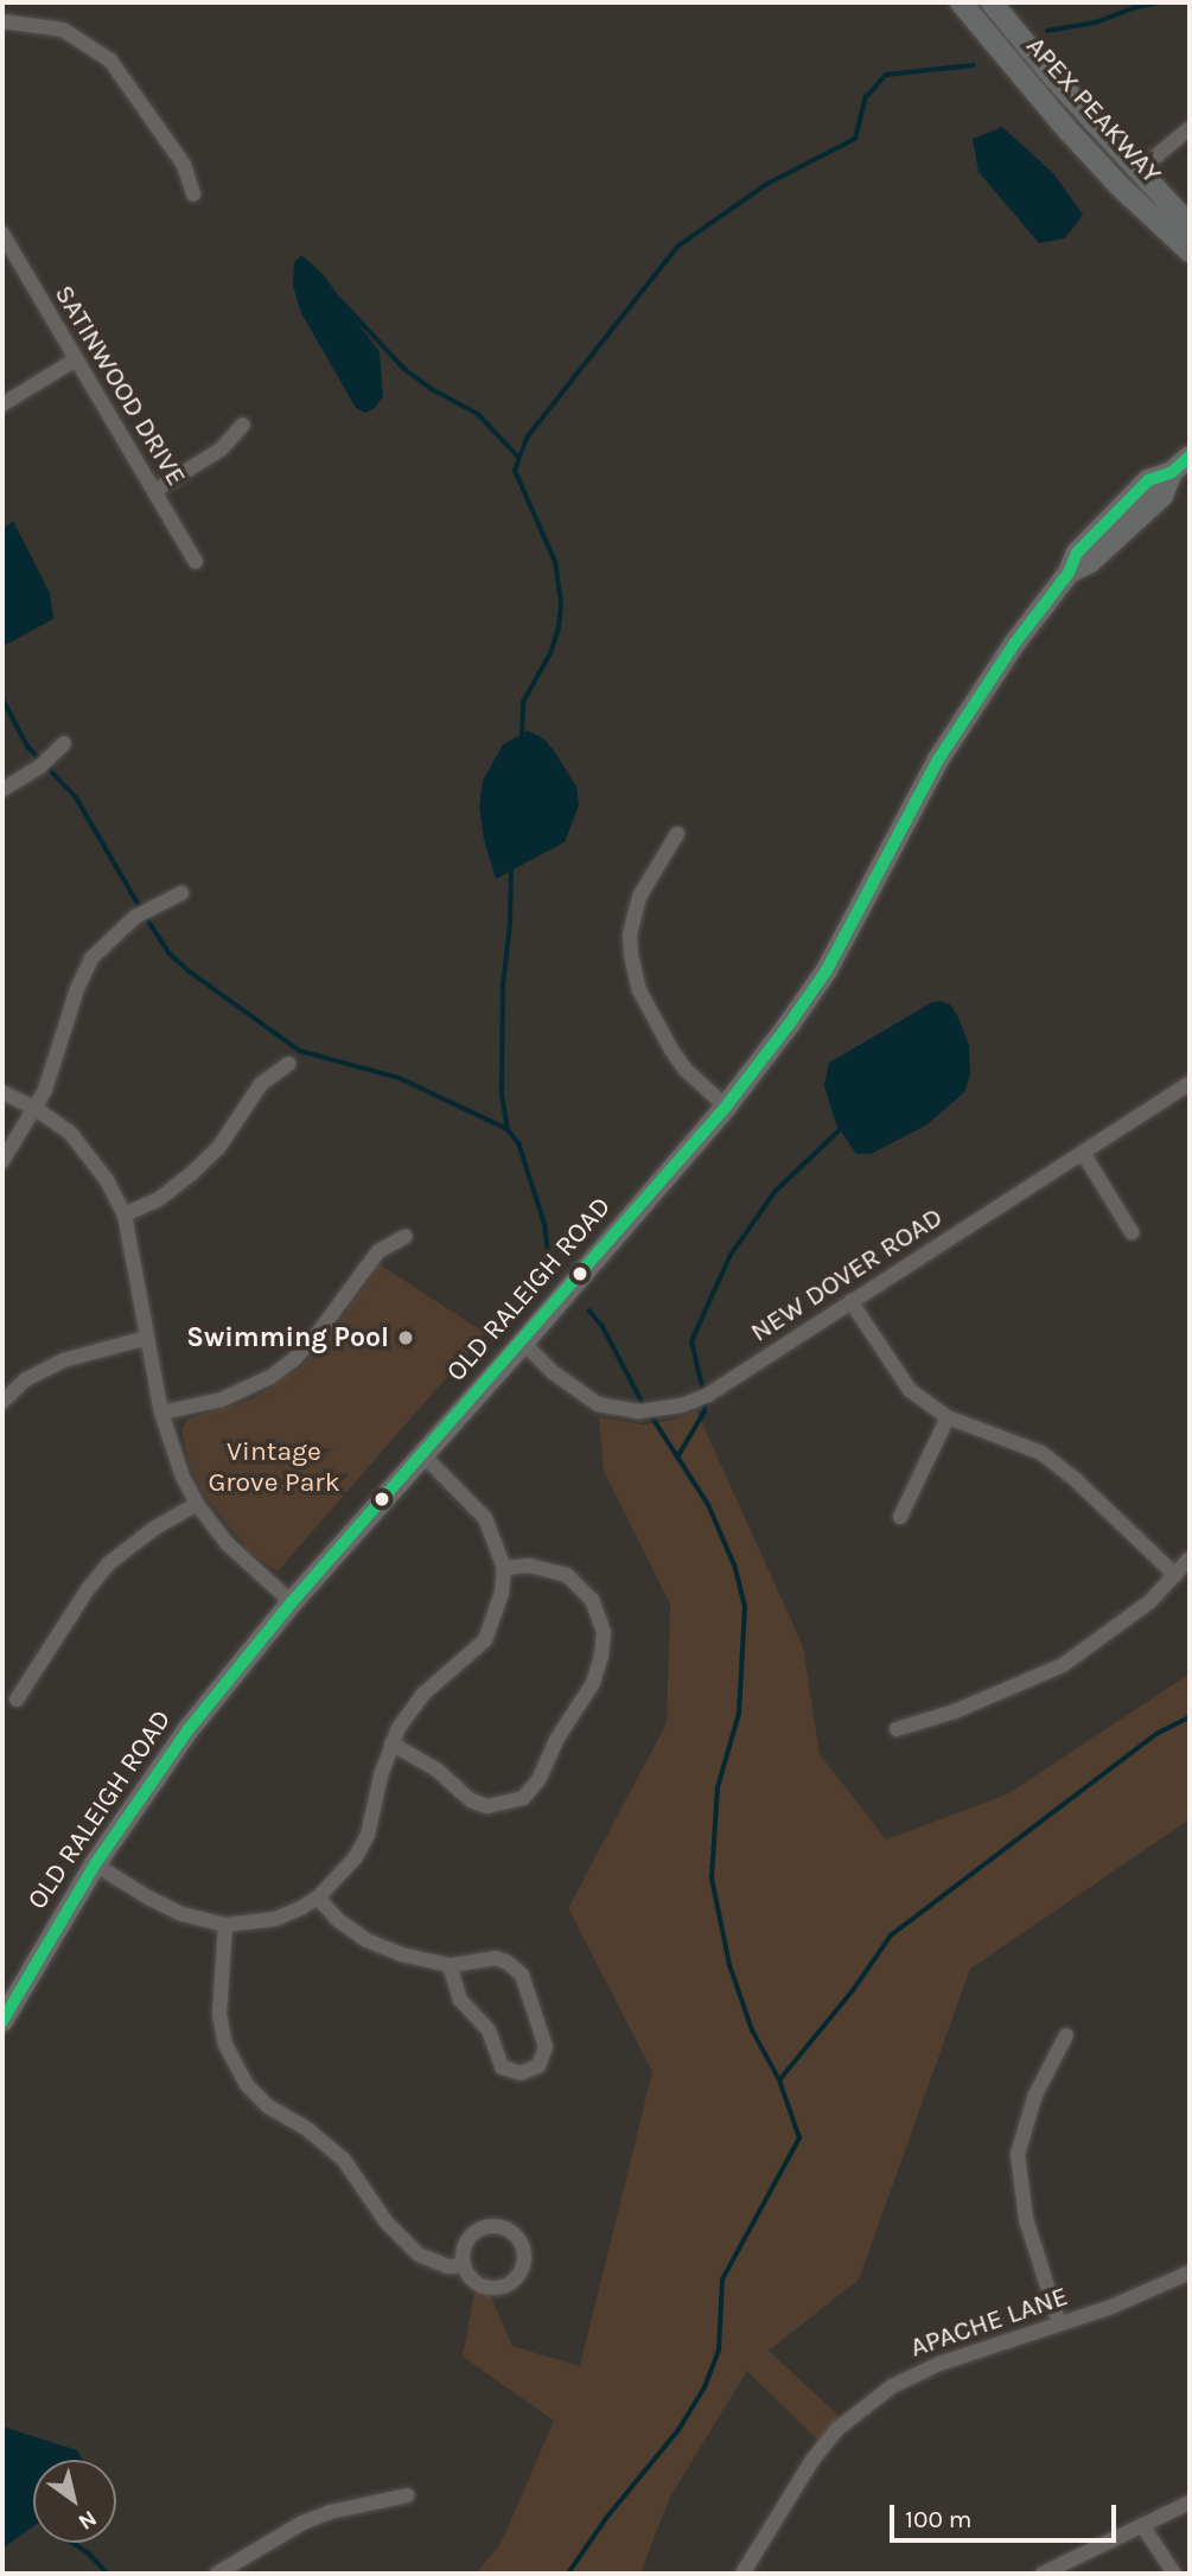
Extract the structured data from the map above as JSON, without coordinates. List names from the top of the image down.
{
  "streets": {
    "main road": ["APEX PEAKWAY", "OLD RALEIGH ROAD"],
    "street": ["SATINWOOD DRIVE", "NEW DOVER ROAD", "APACHE LANE"]
  },
  "crossings": [
    ["NEW DOVER ROAD", "OLD RALEIGH ROAD"]
  ],
  "parks": ["Vintage Grove Park"],
  "places": ["Swimming Pool"],
  "scale_bar": "100 m",
  "north": "bottom right"
}
